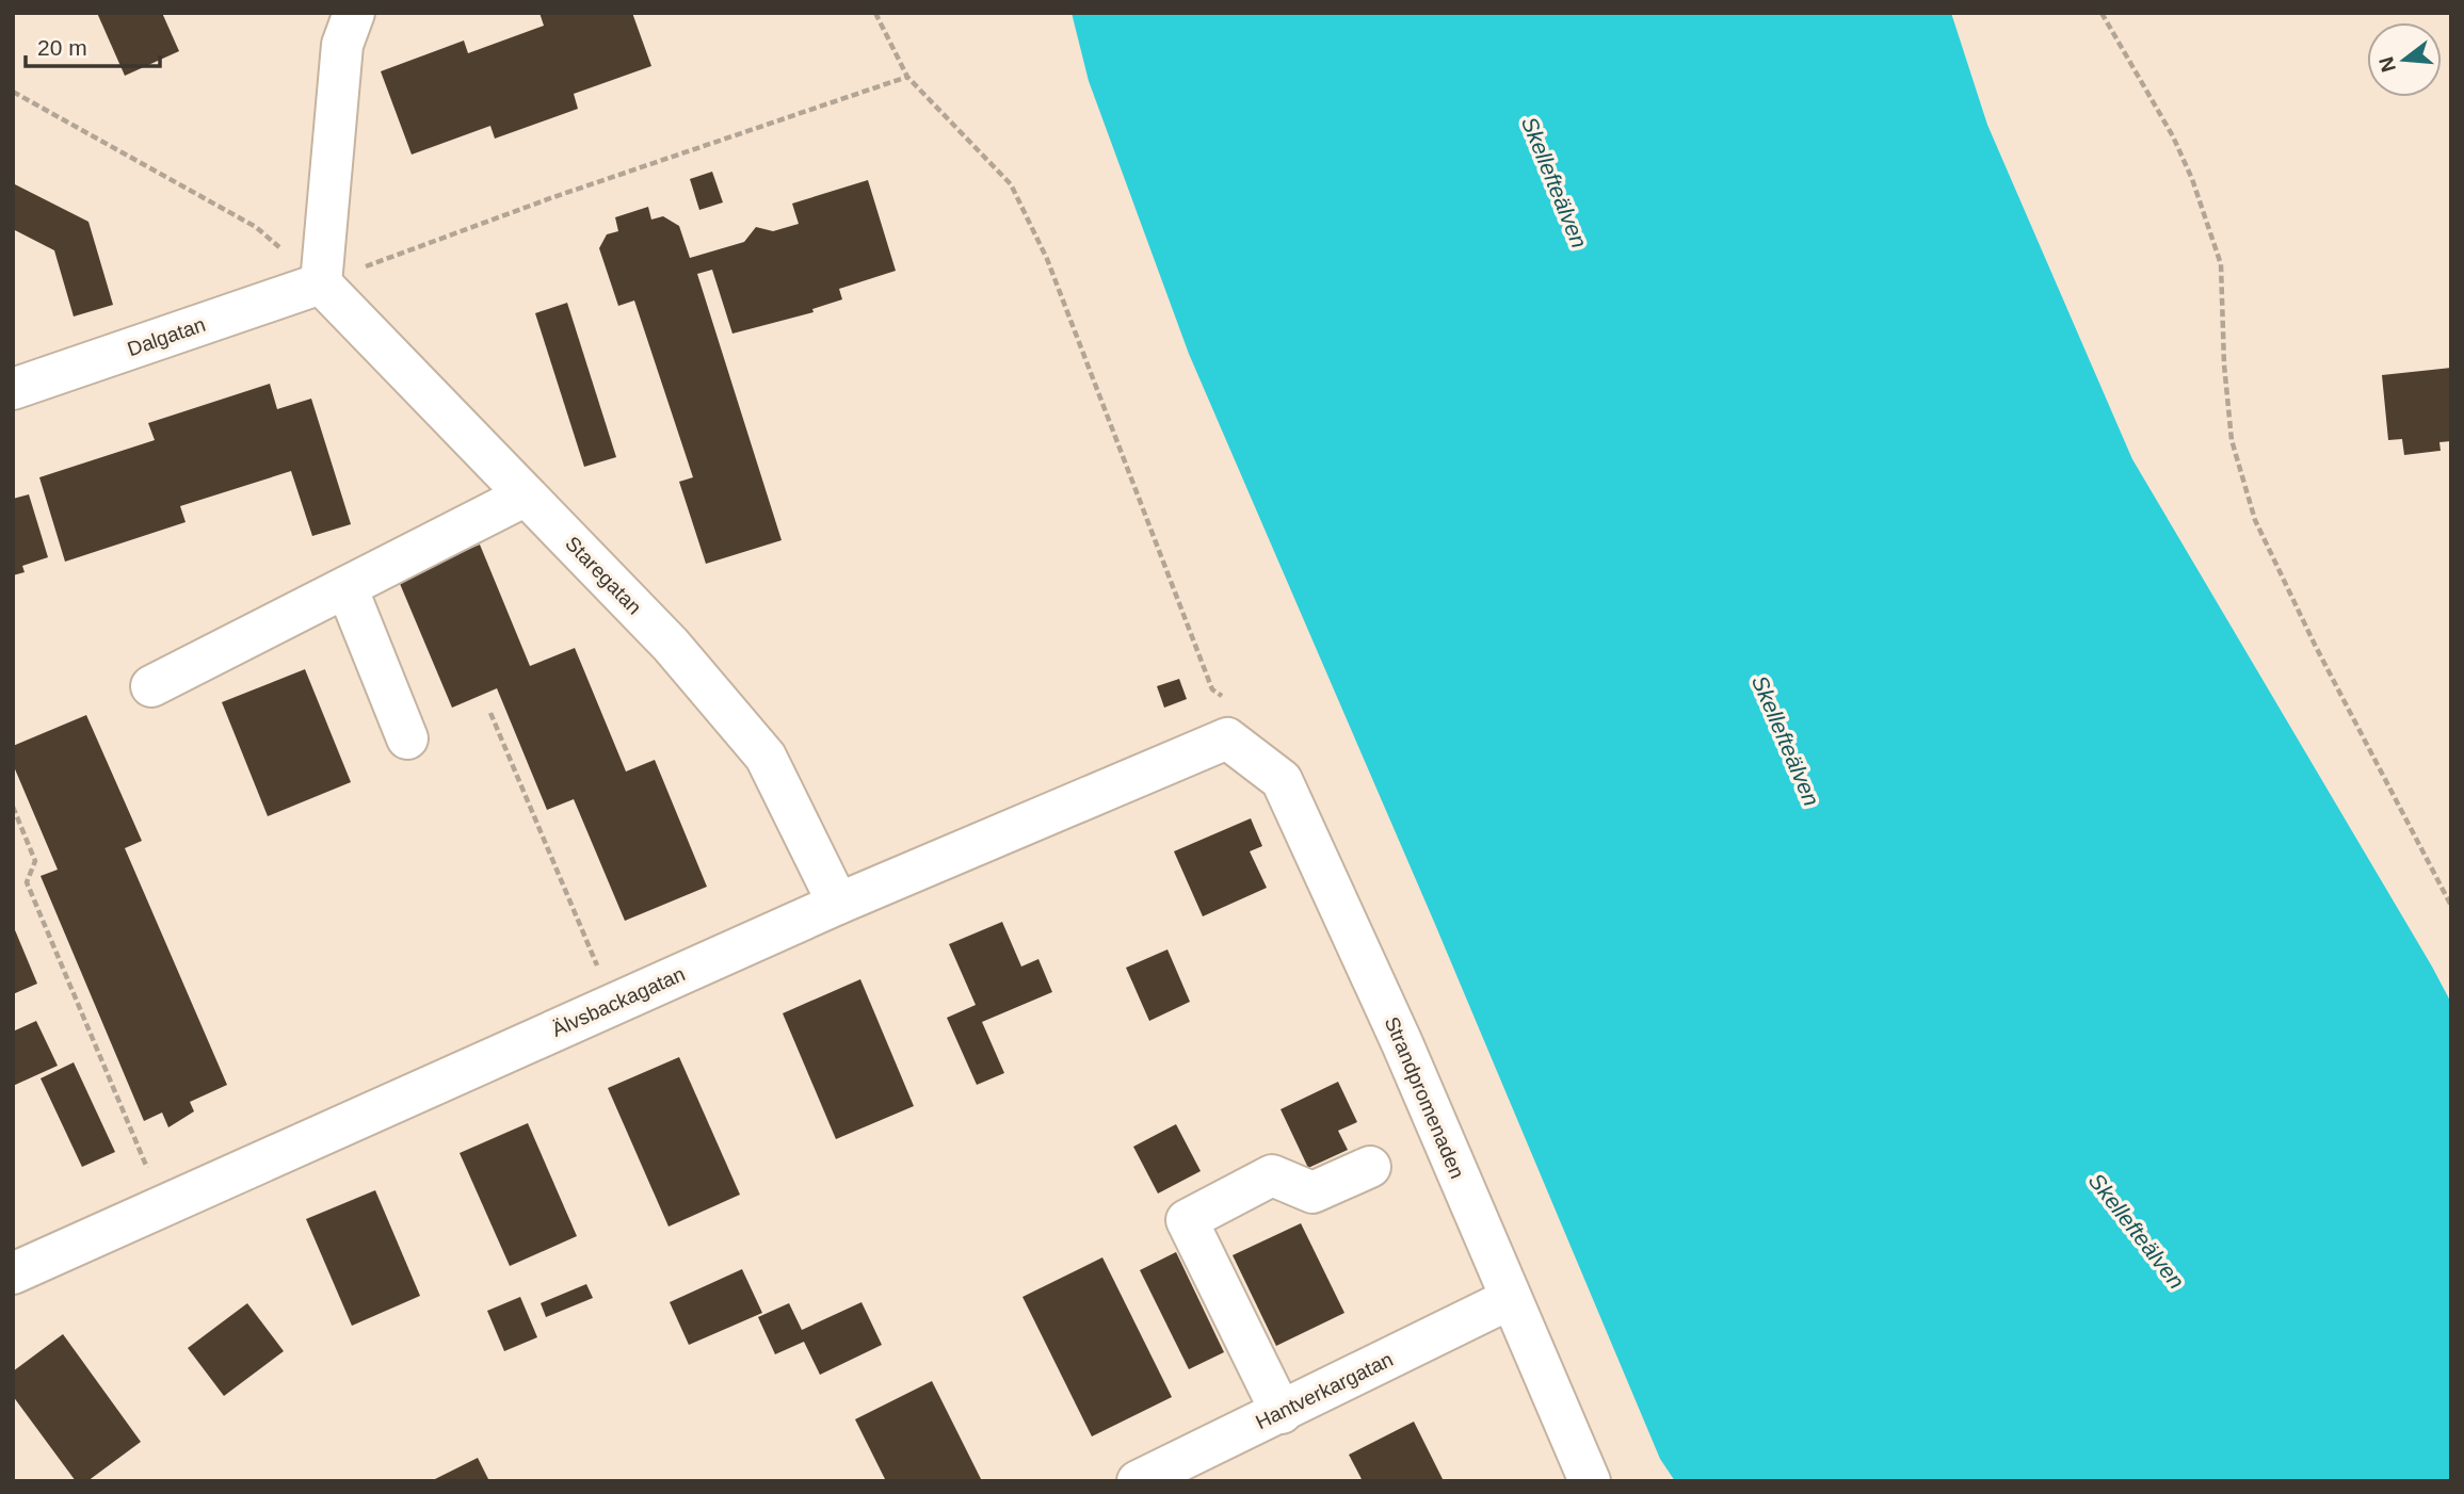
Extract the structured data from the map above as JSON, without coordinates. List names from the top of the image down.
{
  "streets": {
    "street": [
      "Dalgatan",
      "Staregatan",
      "Älvsbackagatan",
      "Strandpromenaden",
      "Hantverkargatan"
    ]
  },
  "crossings": [
    ["Dalgatan", "Staregatan"],
    ["Staregatan", "Älvsbackagatan"],
    ["Älvsbackagatan", "Strandpromenaden"],
    ["Strandpromenaden", "Hantverkargatan"]
  ],
  "water": ["Skellefteälven"],
  "scale_bar": "20 m",
  "north": "left"
}
